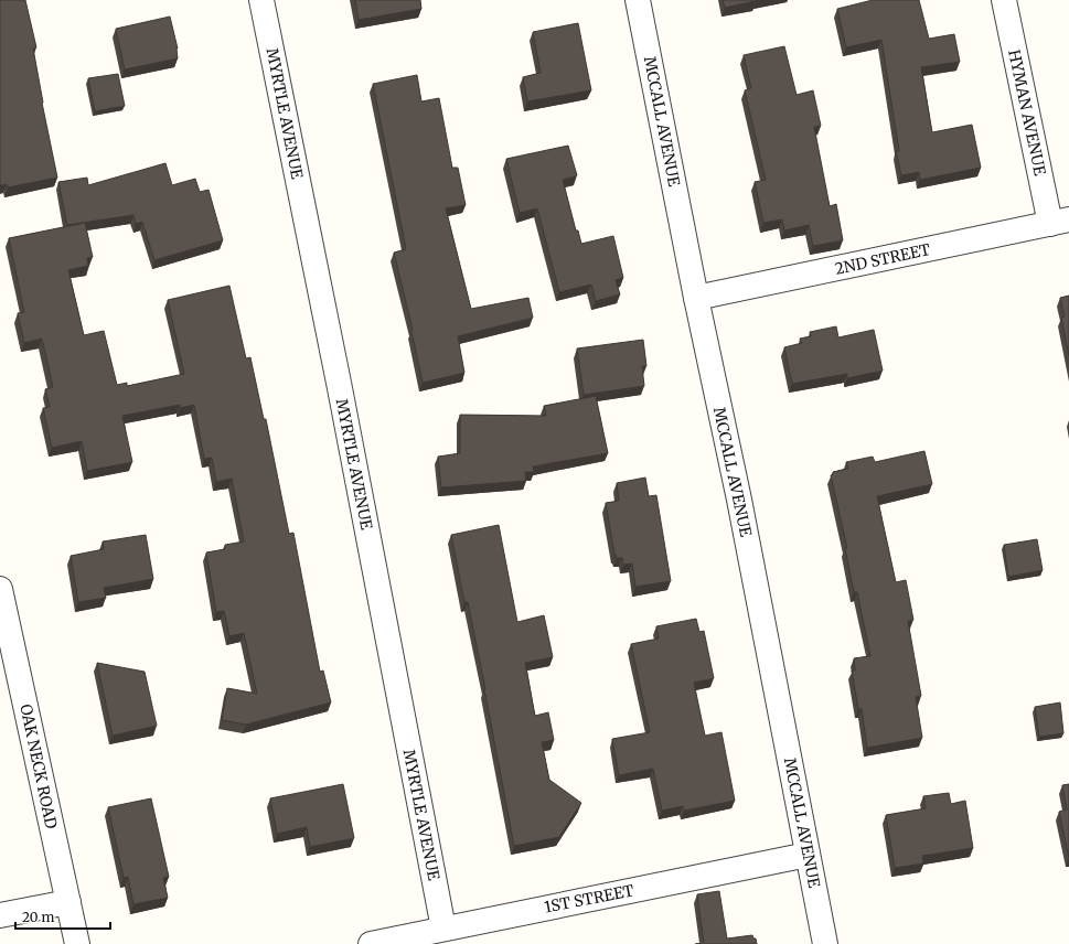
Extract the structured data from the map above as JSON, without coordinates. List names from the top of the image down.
{
  "streets": {
    "street": [
      "HYMAN AVENUE",
      "MYRTLE AVENUE",
      "MCCALL AVENUE",
      "2ND STREET",
      "OAK NECK ROAD",
      "1ST STREET"
    ]
  },
  "crossings": [
    ["HYMAN AVENUE", "2ND STREET"],
    ["MYRTLE AVENUE", "1ST STREET"],
    ["MCCALL AVENUE", "2ND STREET"],
    ["MCCALL AVENUE", "1ST STREET"]
  ],
  "scale_bar": "20 m"
}
